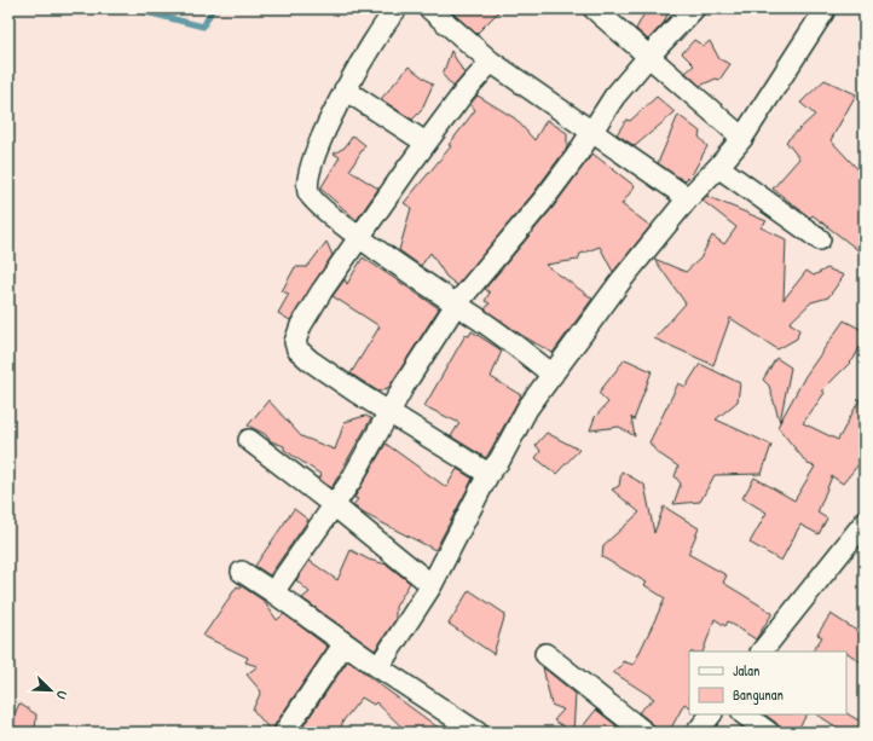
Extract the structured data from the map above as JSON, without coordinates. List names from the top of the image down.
{
  "legend": ["Jalan", "Bangunan"],
  "north": "bottom right"
}
